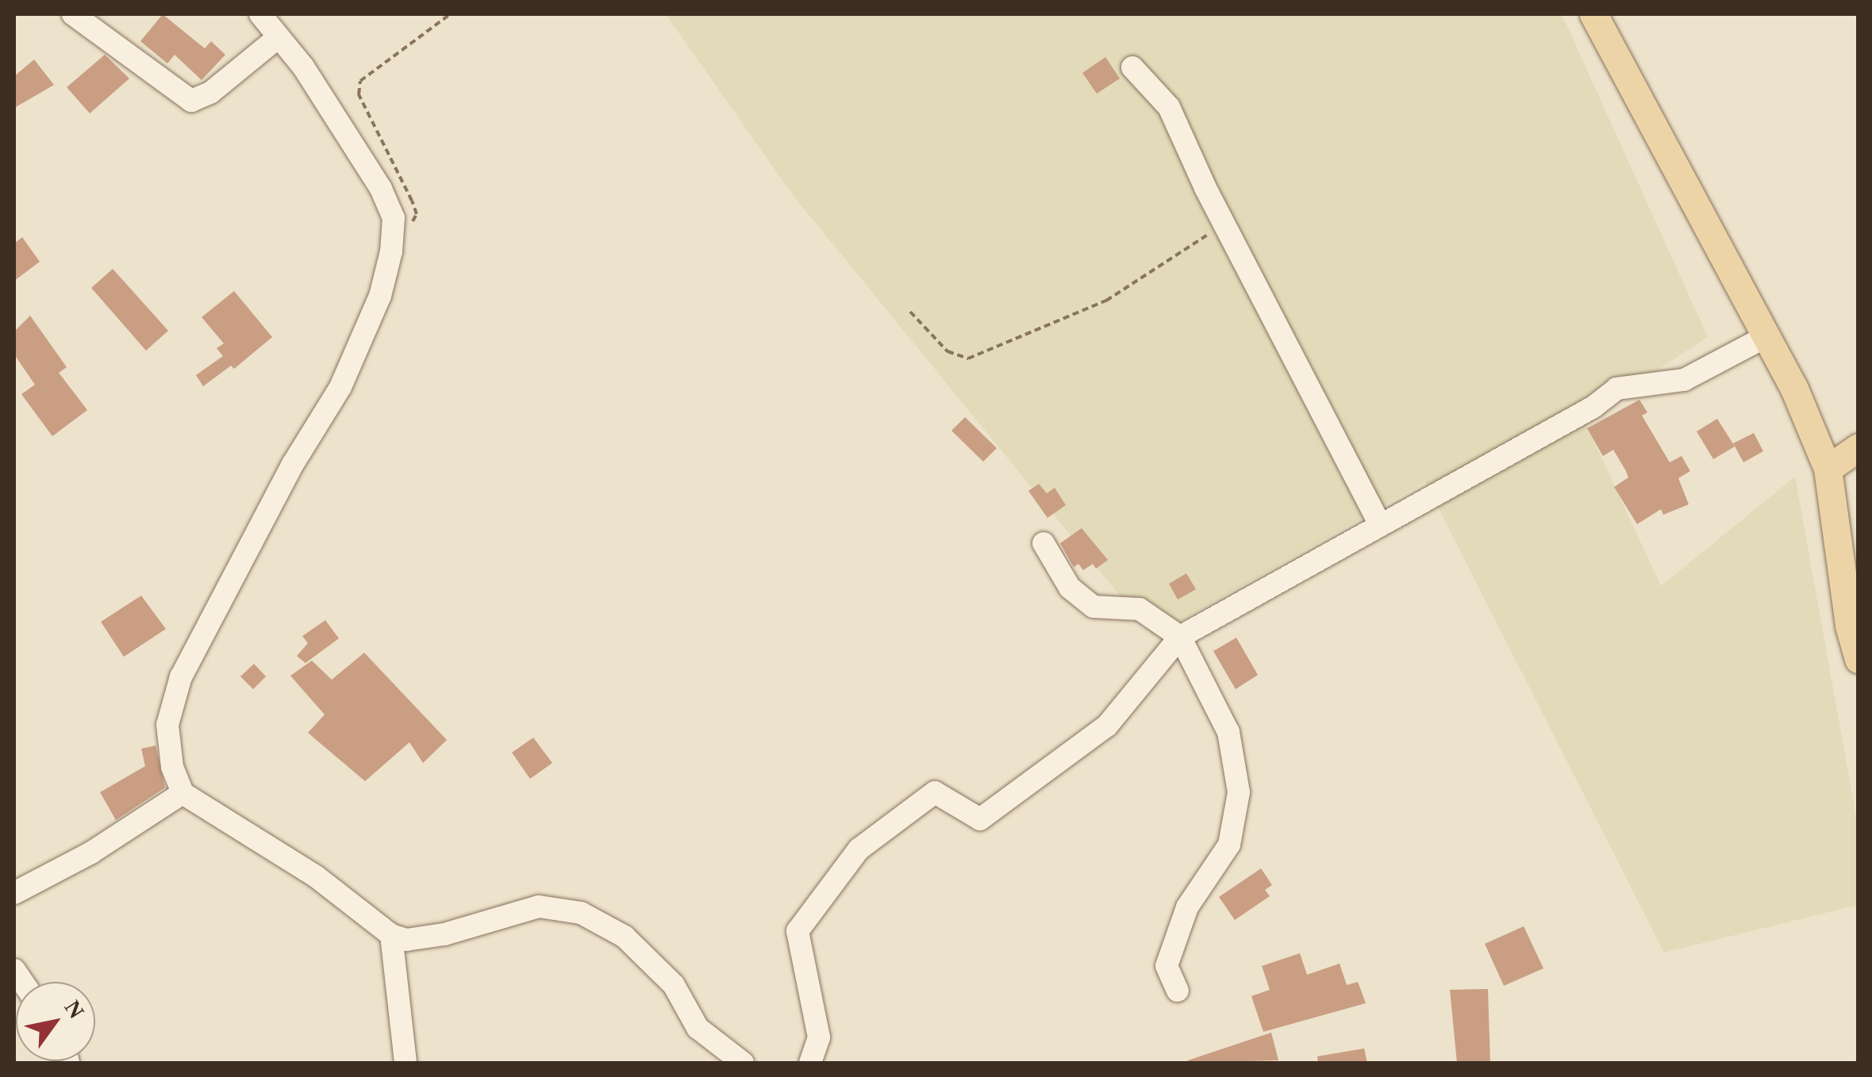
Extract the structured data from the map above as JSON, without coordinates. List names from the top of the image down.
{
  "north": "top right"
}
